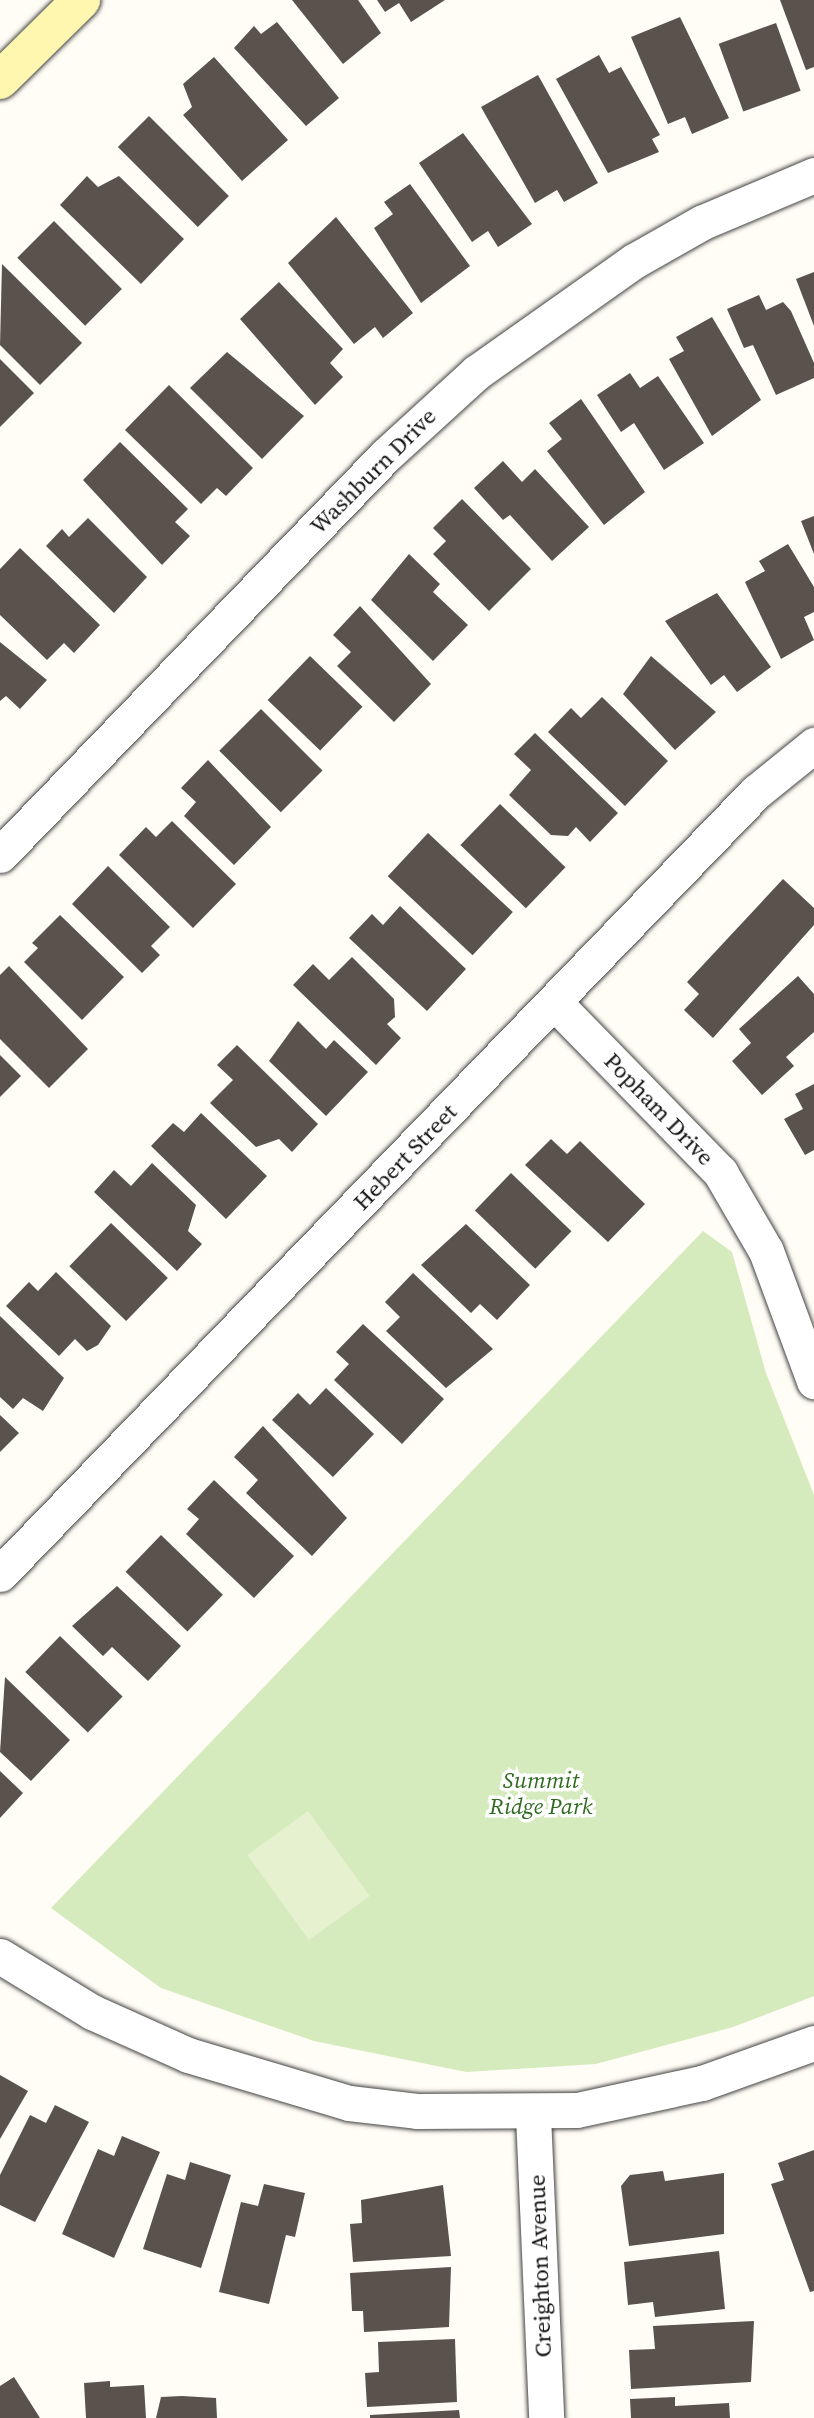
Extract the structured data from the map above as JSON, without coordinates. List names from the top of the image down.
{
  "streets": {
    "street": [
      "Washburn Drive",
      "Popham Drive",
      "Hebert Street",
      "Creighton Avenue"
    ]
  },
  "crossings": [
    ["Popham Drive", "Hebert Street"]
  ],
  "parks": ["Summit Ridge Park"]
}
